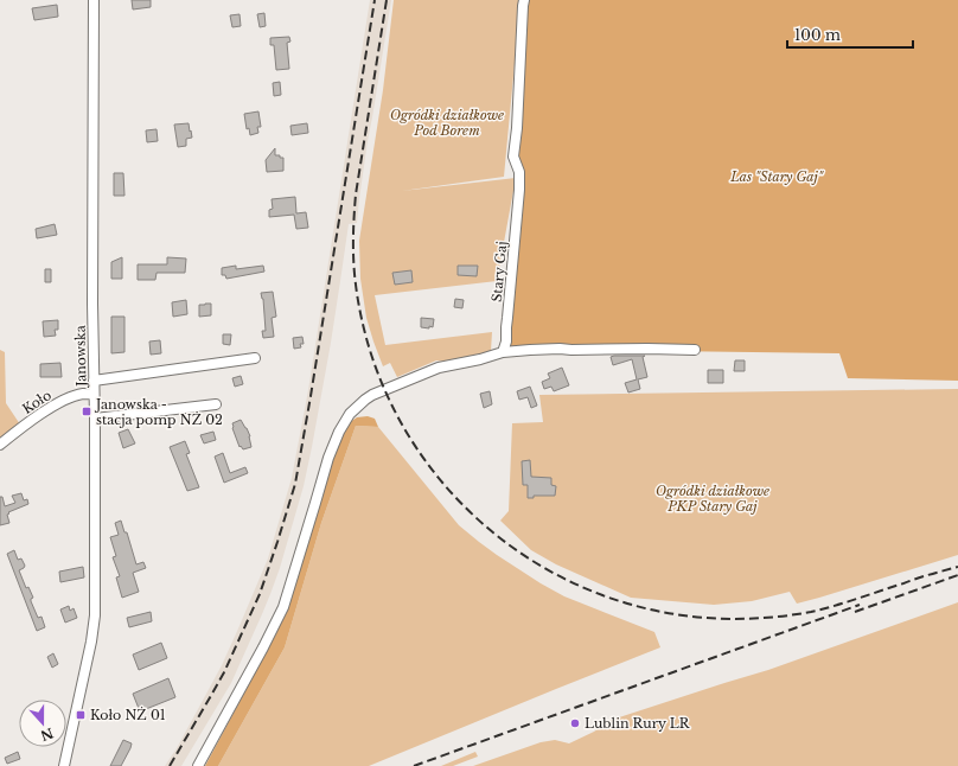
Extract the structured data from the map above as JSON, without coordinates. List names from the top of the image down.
{
  "streets": {
    "street": ["Stary Gaj", "Janowska", "Koło"]
  },
  "crossings": [
    ["Janowska", "Koło"]
  ],
  "parks": ["Ogródki działkowe Pod Borem", "Las \"Stary Gaj\"", "Ogródki działkowe PKP Stary Gaj"],
  "places": {
    "transit": ["Janowska - stacja pomp NŻ 02", "Koło NŻ 01"],
    "other": ["Lublin Rury LR"]
  },
  "scale_bar": "100 m",
  "north": "bottom"
}
